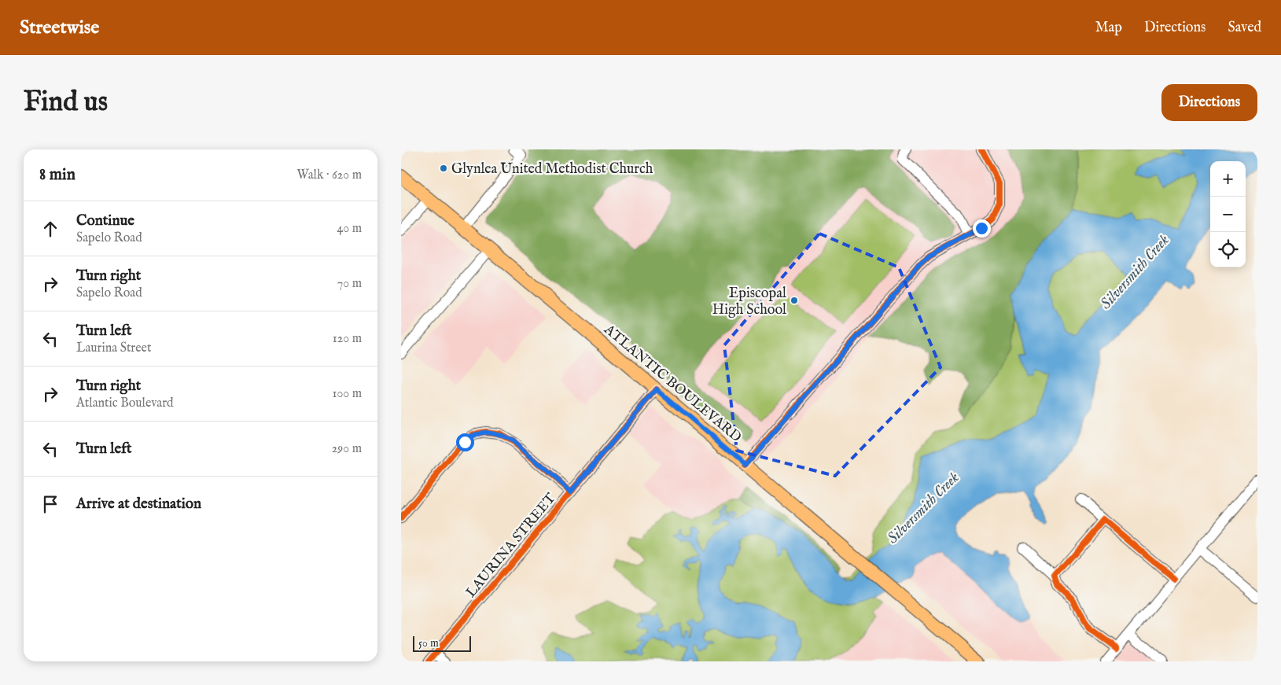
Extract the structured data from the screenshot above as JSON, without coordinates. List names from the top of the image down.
{
  "streets": {
    "main road": ["ATLANTIC BOULEVARD"],
    "street": ["LAURINA STREET"]
  },
  "crossings": [
    ["ATLANTIC BOULEVARD", "LAURINA STREET"]
  ],
  "water": ["Silversmith Creek"],
  "places": ["Glynlea United Methodist Church", "Episcopal High School"],
  "scale_bar": "50 m",
  "page": {
    "header": "Streetwise",
    "nav": ["Map", "Directions", "Saved"],
    "buttons": "Directions",
    "title": "Find us",
    "heading": ["8 min", "Walk · 620 m"],
    "map_buttons": ["+", "−"],
    "list": [
      ["Continue", "Sapelo Road", "40 m"],
      ["Turn right", "Sapelo Road", "70 m"],
      ["Turn left", "Laurina Street", "120 m"],
      ["Turn right", "Atlantic Boulevard", "100 m"],
      ["Turn left", "290 m"],
      "Arrive at destination"
    ],
    "scale": "50 m"
  }
}
